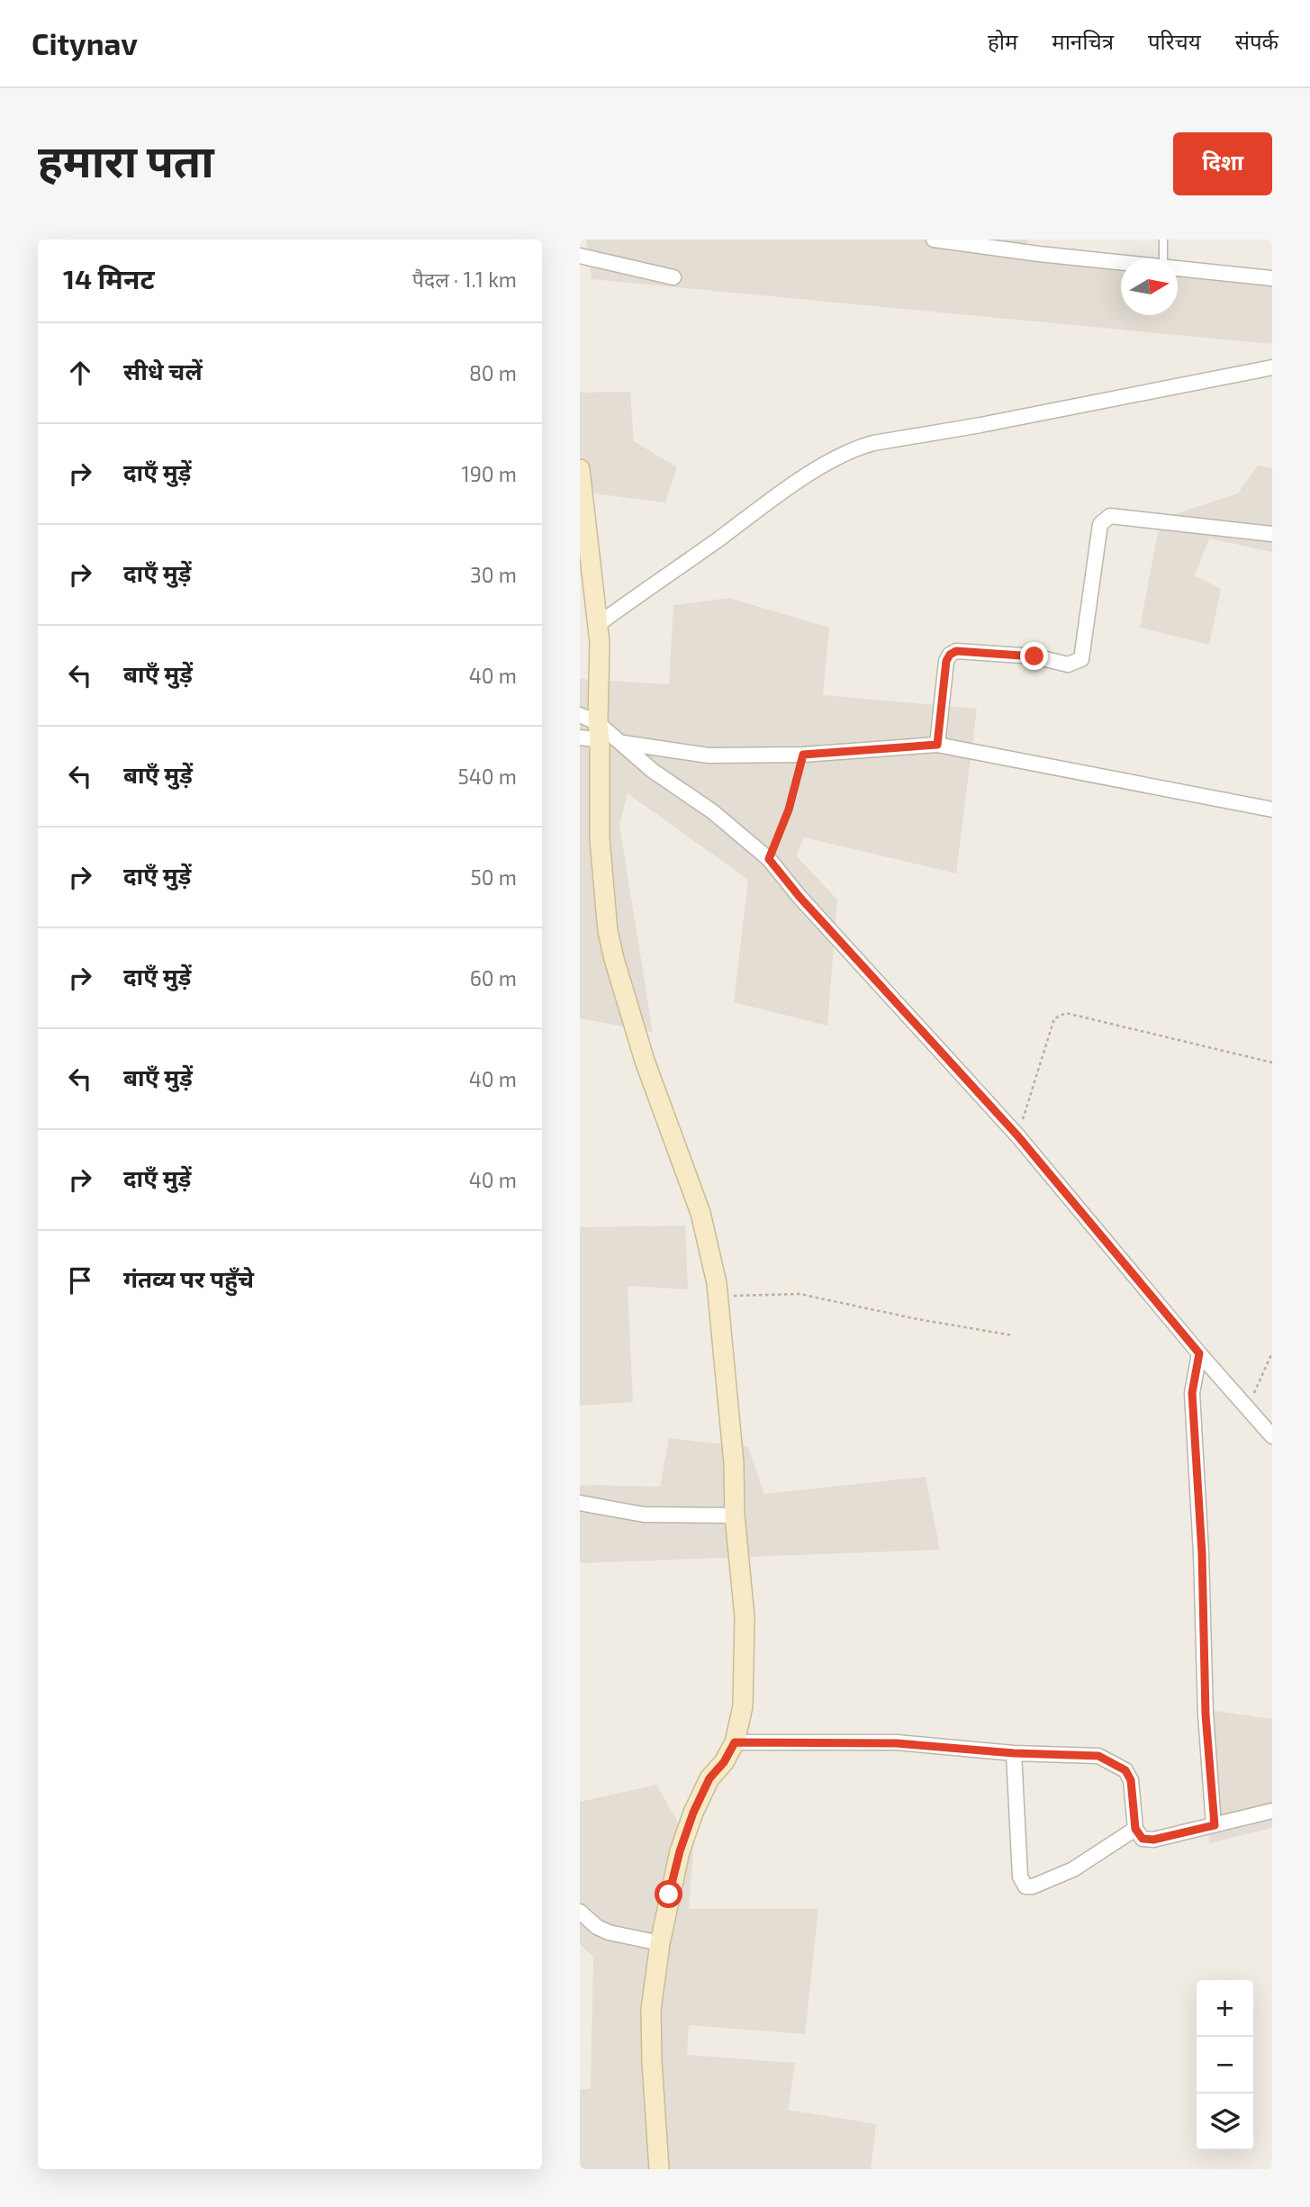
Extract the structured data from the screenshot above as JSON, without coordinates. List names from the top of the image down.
{
  "north": "right",
  "page": {
    "header": "Citynav",
    "nav": [
      "होम",
      "मानचित्र",
      "परिचय",
      "संपर्क"
    ],
    "buttons": "दिशा",
    "title": "हमारा पता",
    "heading": ["14 मिनट", "पैदल · 1.1 km"],
    "list": [
      ["सीधे चलें", "80 m"],
      ["दाएँ मुड़ें", "190 m"],
      ["दाएँ मुड़ें", "30 m"],
      ["बाएँ मुड़ें", "40 m"],
      ["बाएँ मुड़ें", "540 m"],
      ["दाएँ मुड़ें", "50 m"],
      ["दाएँ मुड़ें", "60 m"],
      ["बाएँ मुड़ें", "40 m"],
      ["दाएँ मुड़ें", "40 m"],
      "गंतव्य पर पहुँचे"
    ],
    "map_buttons": ["+", "−"]
  }
}
